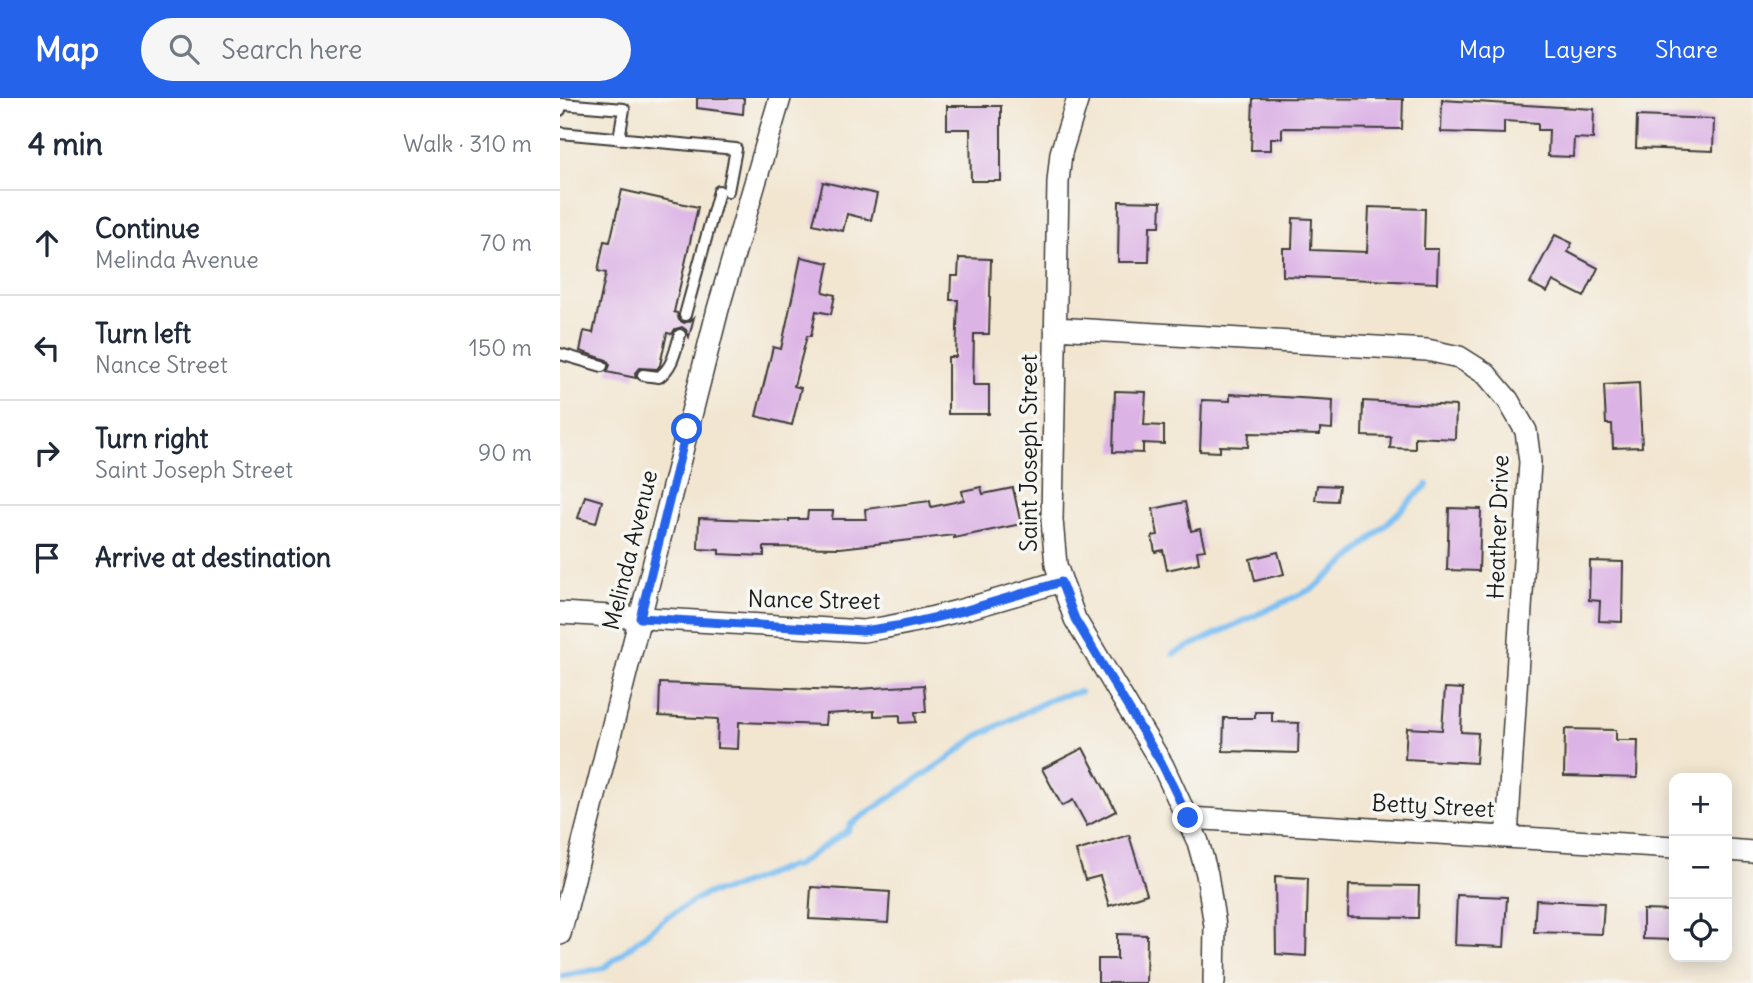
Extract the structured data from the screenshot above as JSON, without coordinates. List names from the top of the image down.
{
  "streets": {
    "street": [
      "Saint Joseph Street",
      "Heather Drive",
      "Melinda Avenue",
      "Nance Street",
      "Betty Street"
    ]
  },
  "crossings": [
    ["Saint Joseph Street", "Heather Drive"],
    ["Saint Joseph Street", "Nance Street"],
    ["Saint Joseph Street", "Betty Street"],
    ["Heather Drive", "Betty Street"],
    ["Melinda Avenue", "Nance Street"]
  ],
  "page": {
    "header": "Map",
    "search": "Search here",
    "nav": ["Map", "Layers", "Share"],
    "heading": ["4 min", "Walk · 310 m"],
    "list": [
      ["Continue", "Melinda Avenue", "70 m"],
      ["Turn left", "Nance Street", "150 m"],
      ["Turn right", "Saint Joseph Street", "90 m"],
      "Arrive at destination"
    ],
    "map_buttons": ["+", "−"]
  }
}
